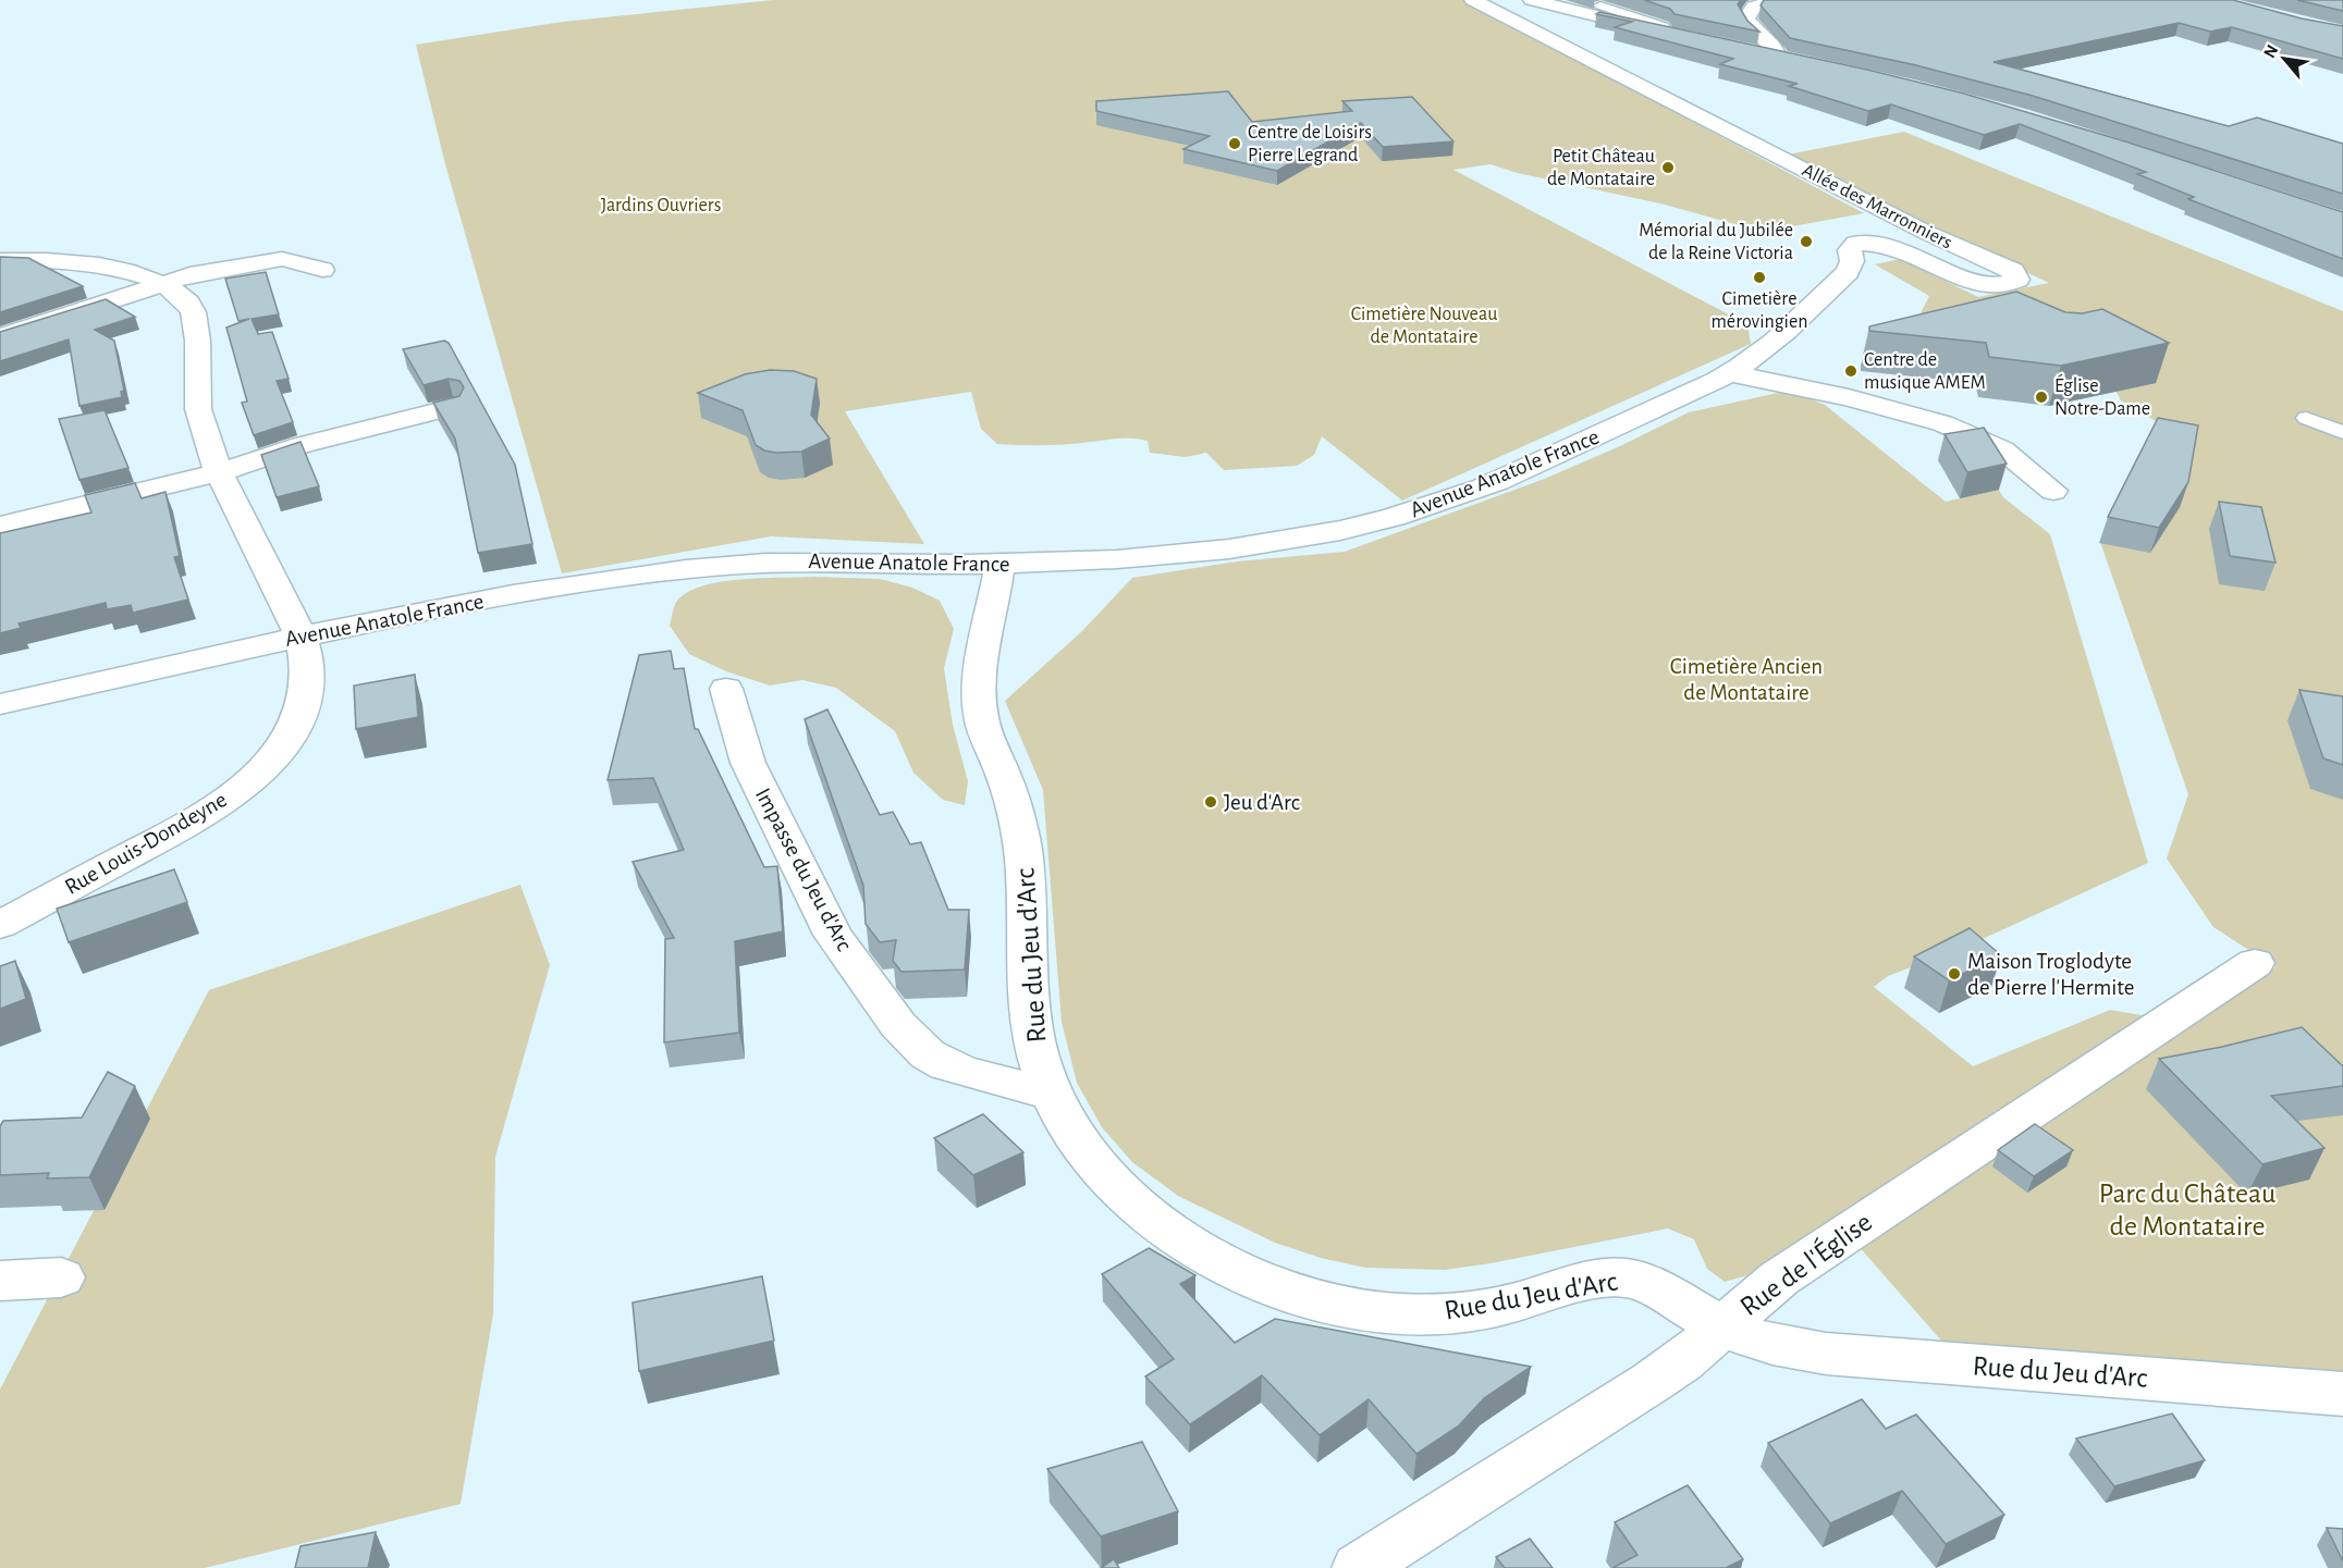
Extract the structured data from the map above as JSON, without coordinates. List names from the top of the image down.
{
  "streets": {
    "street": [
      "Allée des Marronniers",
      "Avenue Anatole France",
      "Rue Louis-Dondeyne",
      "Impasse du Jeu d'Arc",
      "Rue du Jeu d'Arc",
      "Rue de l'Église"
    ]
  },
  "crossings": [
    ["Allée des Marronniers", "Avenue Anatole France"],
    ["Avenue Anatole France", "Rue Louis-Dondeyne"],
    ["Avenue Anatole France", "Rue du Jeu d'Arc"],
    ["Impasse du Jeu d'Arc", "Rue du Jeu d'Arc"],
    ["Rue du Jeu d'Arc", "Rue de l'Église"]
  ],
  "parks": [
    "Jardins Ouvriers",
    "Cimetière Nouveau de Montataire",
    "Cimetière Ancien de Montataire",
    "Parc du Château de Montataire"
  ],
  "places": [
    "Centre de Loisirs Pierre Legrand",
    "Petit Château de Montataire",
    "Mémorial du Jubilée de la Reine Victoria",
    "Cimetière mérovingien",
    "Centre de musique AMEM",
    "Église Notre-Dame",
    "Jeu d'Arc",
    "Maison Troglodyte de Pierre l'Hermite"
  ],
  "north": "top left"
}
